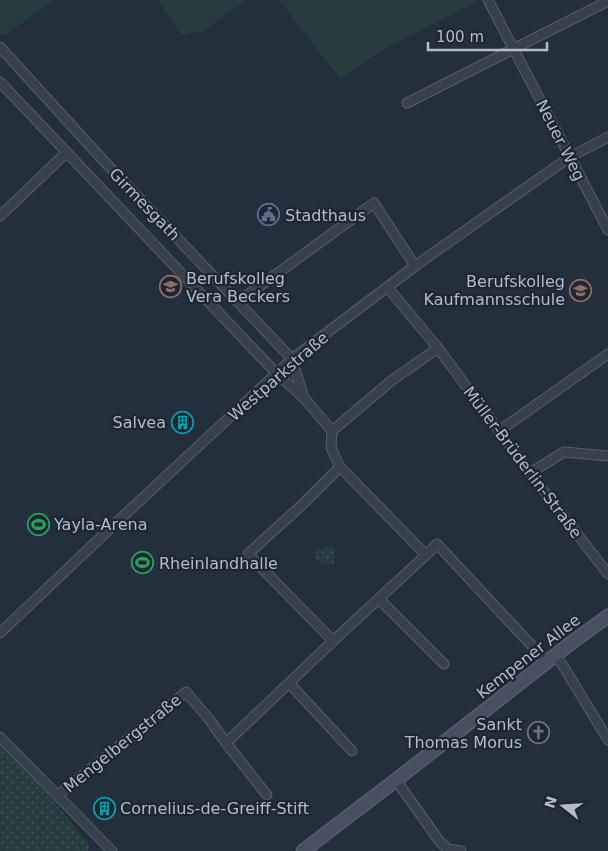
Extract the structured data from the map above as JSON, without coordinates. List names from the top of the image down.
{
  "streets": {
    "street": [
      "Neuer Weg",
      "Girmesgath",
      "Westparkstraße",
      "Müller-Brüderlin-Straße",
      "Kempener Allee",
      "Mengelbergstraße"
    ]
  },
  "crossings": [
    ["Neuer Weg", "Westparkstraße"],
    ["Girmesgath", "Westparkstraße"],
    ["Westparkstraße", "Müller-Brüderlin-Straße"]
  ],
  "places": {
    "public building": ["Stadthaus"],
    "school or university": ["Berufskolleg Vera Beckers", "Berufskolleg Kaufmannsschule"],
    "building": ["Salvea", "Cornelius-de-Greiff-Stift"],
    "sports": ["Yayla-Arena", "Rheinlandhalle"],
    "church": ["Sankt Thomas Morus"]
  },
  "scale_bar": "100 m",
  "north": "left"
}
